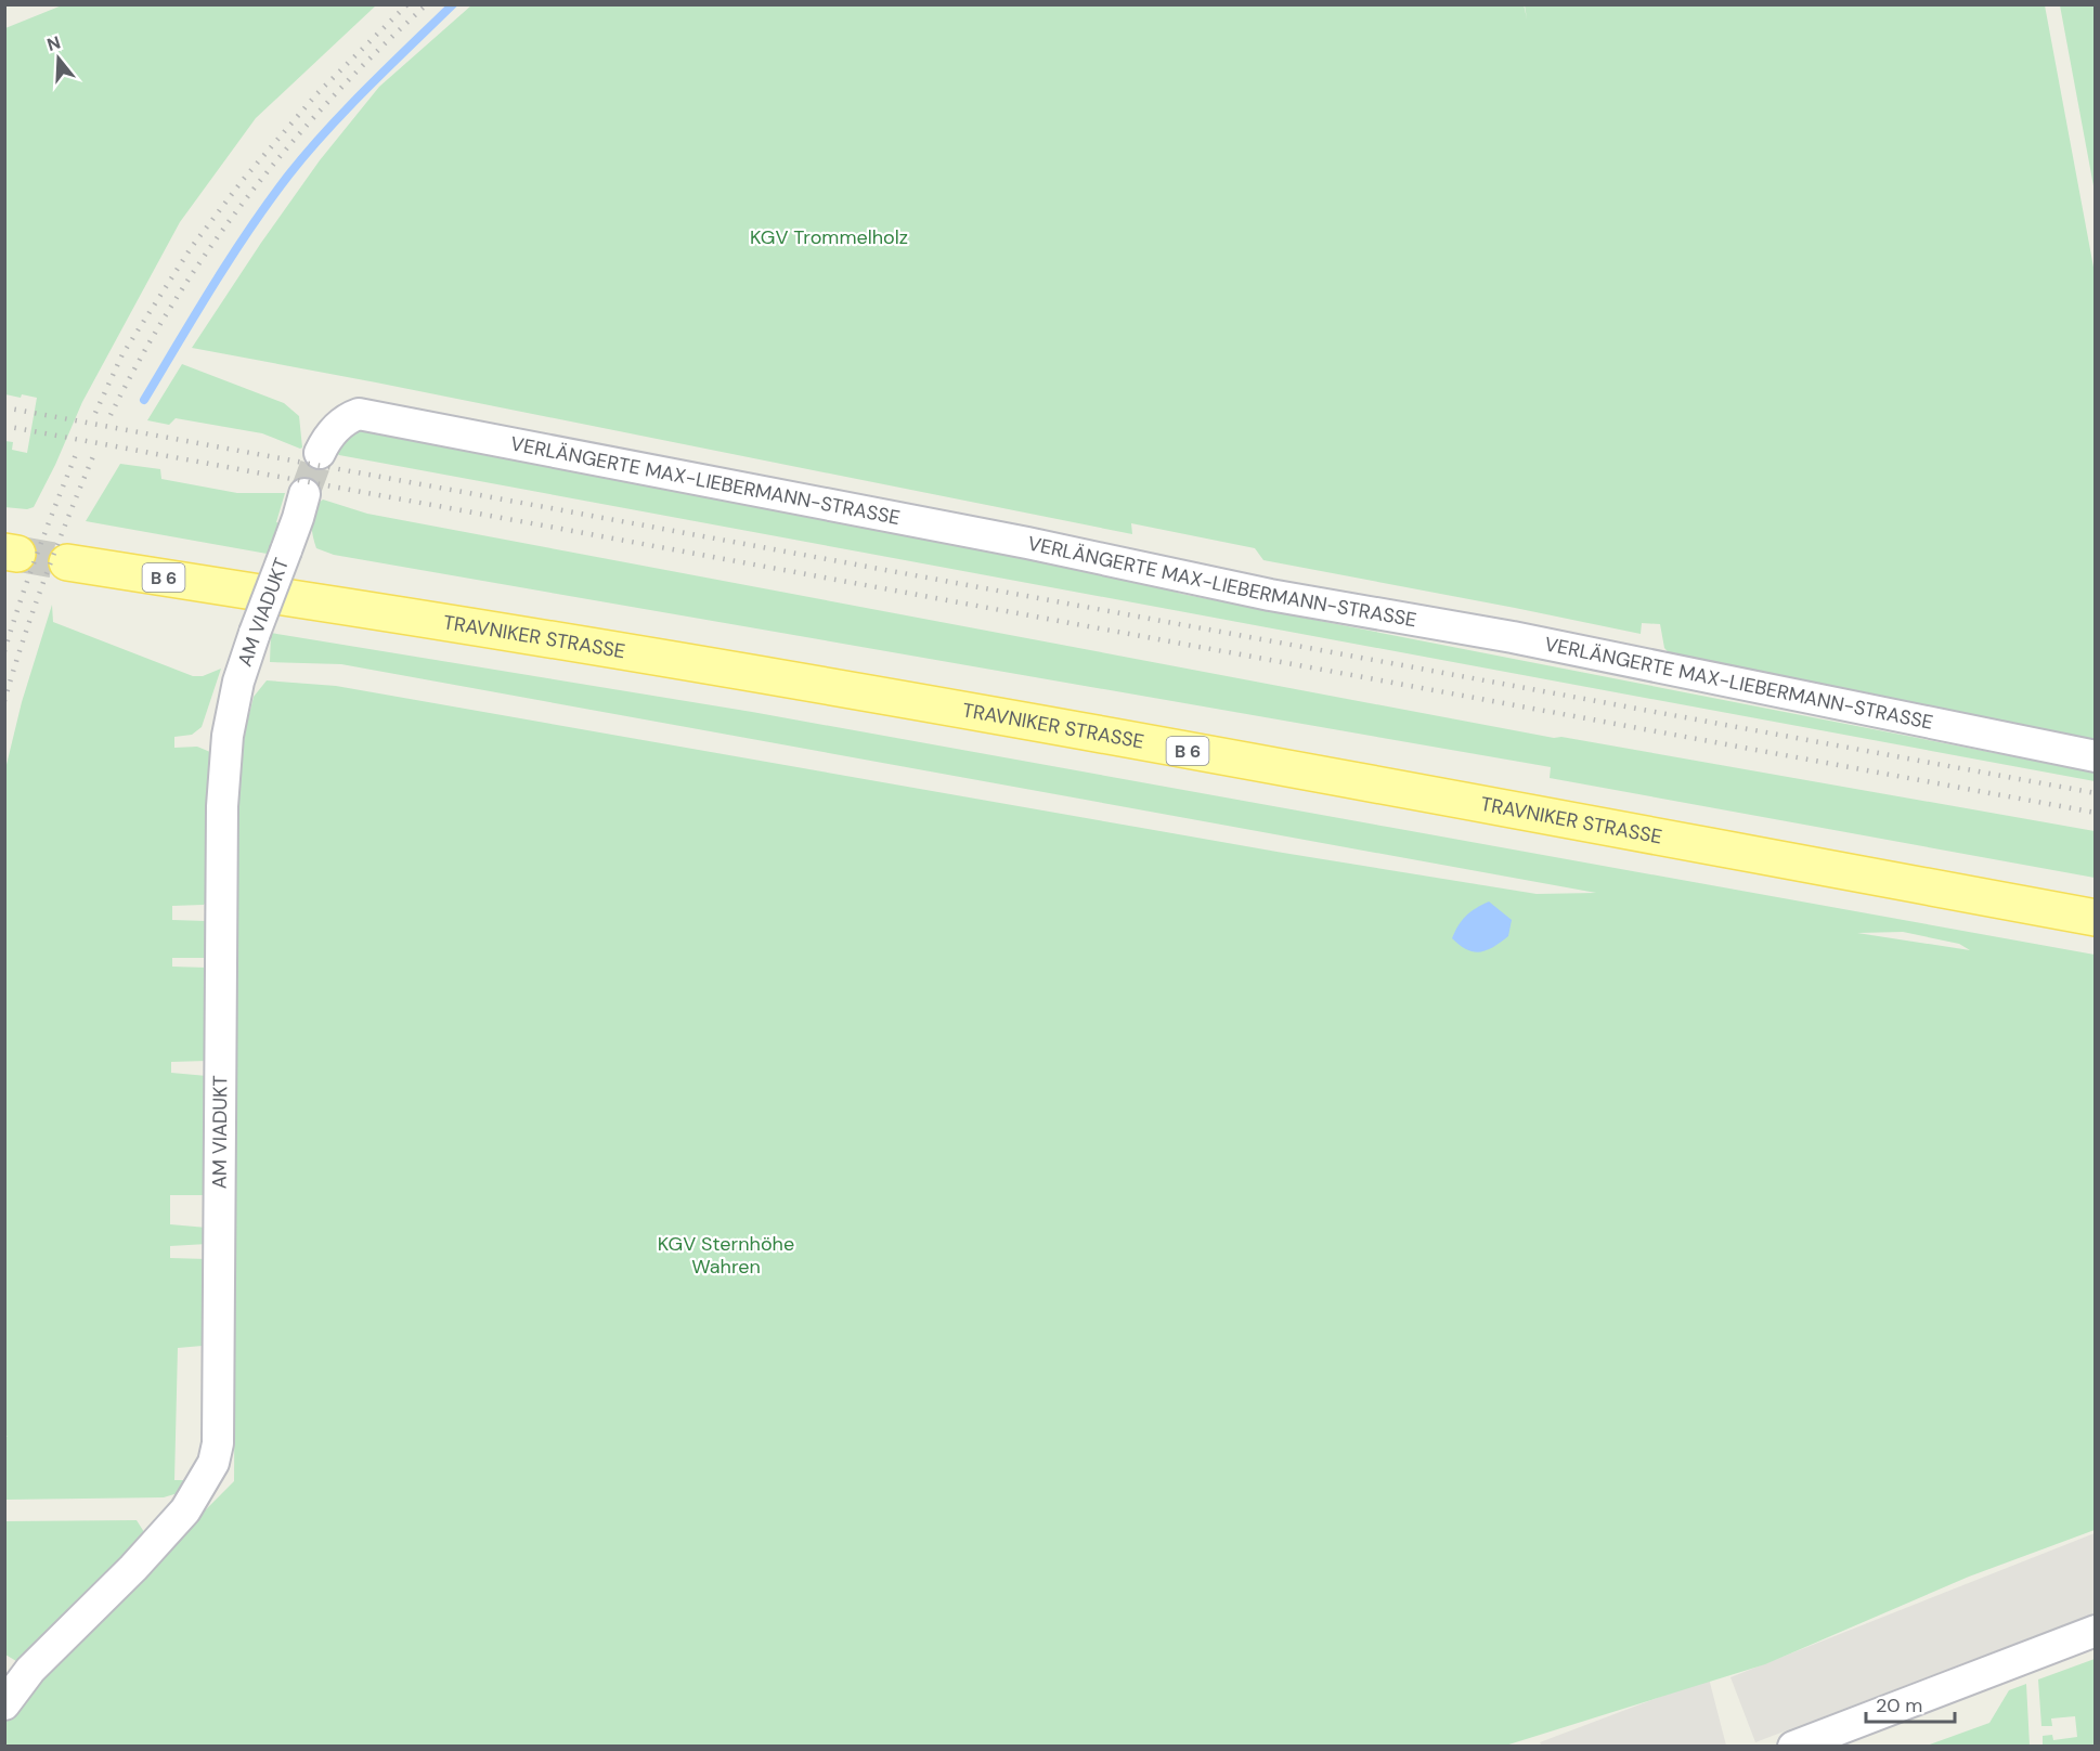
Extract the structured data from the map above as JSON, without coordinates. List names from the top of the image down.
{
  "streets": {
    "main road": ["B 6", "TRAVNIKER STRASSE"],
    "street": ["VERLÄNGERTE MAX-LIEBERMANN-STRASSE", "AM VIADUKT"]
  },
  "parks": ["KGV Trommelholz", "KGV Sternhöhe Wahren"],
  "scale_bar": "20 m",
  "north": "top"
}
